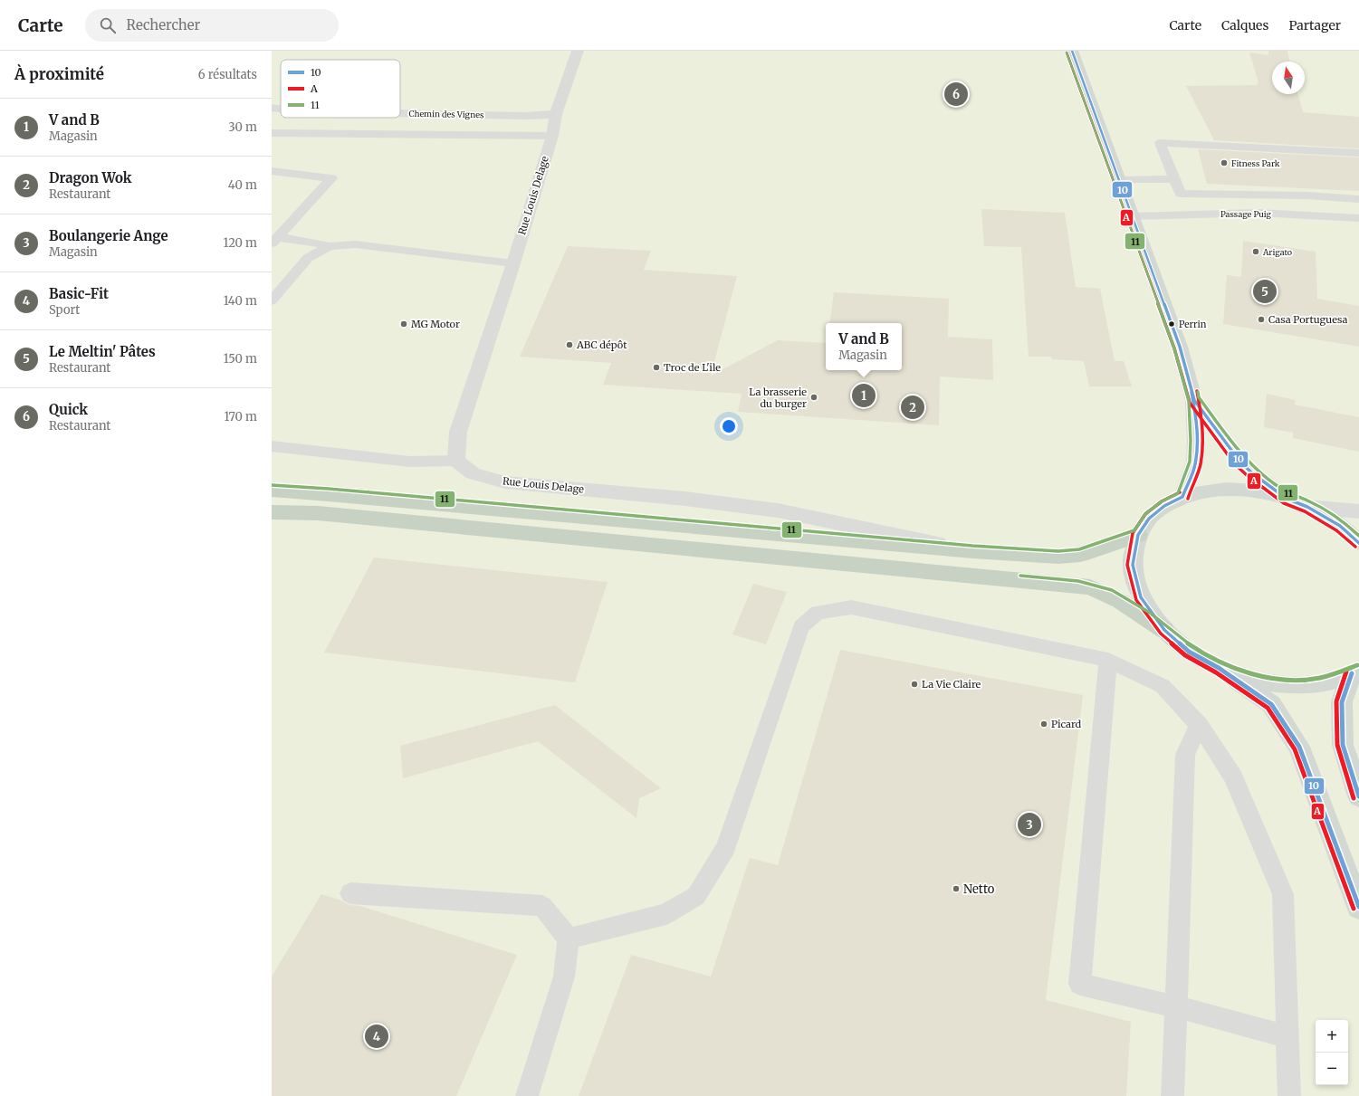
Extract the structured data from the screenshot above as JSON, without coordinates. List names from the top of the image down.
{
  "streets": {
    "street": ["Chemin des Vignes", "Rue Louis Delage"],
    "lane": ["Passage Puig"]
  },
  "crossings": [
    ["Chemin des Vignes", "Rue Louis Delage"]
  ],
  "places": [
    "Fitness Park",
    "Arigato",
    "Casa Portuguesa",
    "MG Motor",
    "Perrin",
    "ABC dépôt",
    "Troc de L'ile",
    "La brasserie du burger",
    "La Vie Claire",
    "Picard",
    "Netto"
  ],
  "lines": ["transit line 10", "transit line A", "transit line 11"],
  "legend": ["10", "A", "11"],
  "north": "top",
  "page": {
    "header": "Carte",
    "search": "Rechercher",
    "nav": ["Carte", "Calques", "Partager"],
    "heading": ["À proximité", "6 résultats"],
    "pins": [
      "6",
      "5",
      "1",
      "2",
      "3",
      "4"
    ],
    "list": [
      {
        "mark": "1",
        "name": "V and B",
        "note": "Magasin",
        "value": "30 m"
      },
      {
        "mark": "2",
        "name": "Dragon Wok",
        "note": "Restaurant",
        "value": "40 m"
      },
      {
        "mark": "3",
        "name": "Boulangerie Ange",
        "note": "Magasin",
        "value": "120 m"
      },
      {
        "mark": "4",
        "name": "Basic-Fit",
        "note": "Sport",
        "value": "140 m"
      },
      {
        "mark": "5",
        "name": "Le Meltin' Pâtes",
        "note": "Restaurant",
        "value": "150 m"
      },
      {
        "mark": "6",
        "name": "Quick",
        "note": "Restaurant",
        "value": "170 m"
      }
    ],
    "popup": ["V and B", "Magasin"],
    "map_buttons": ["+", "−"]
  }
}
